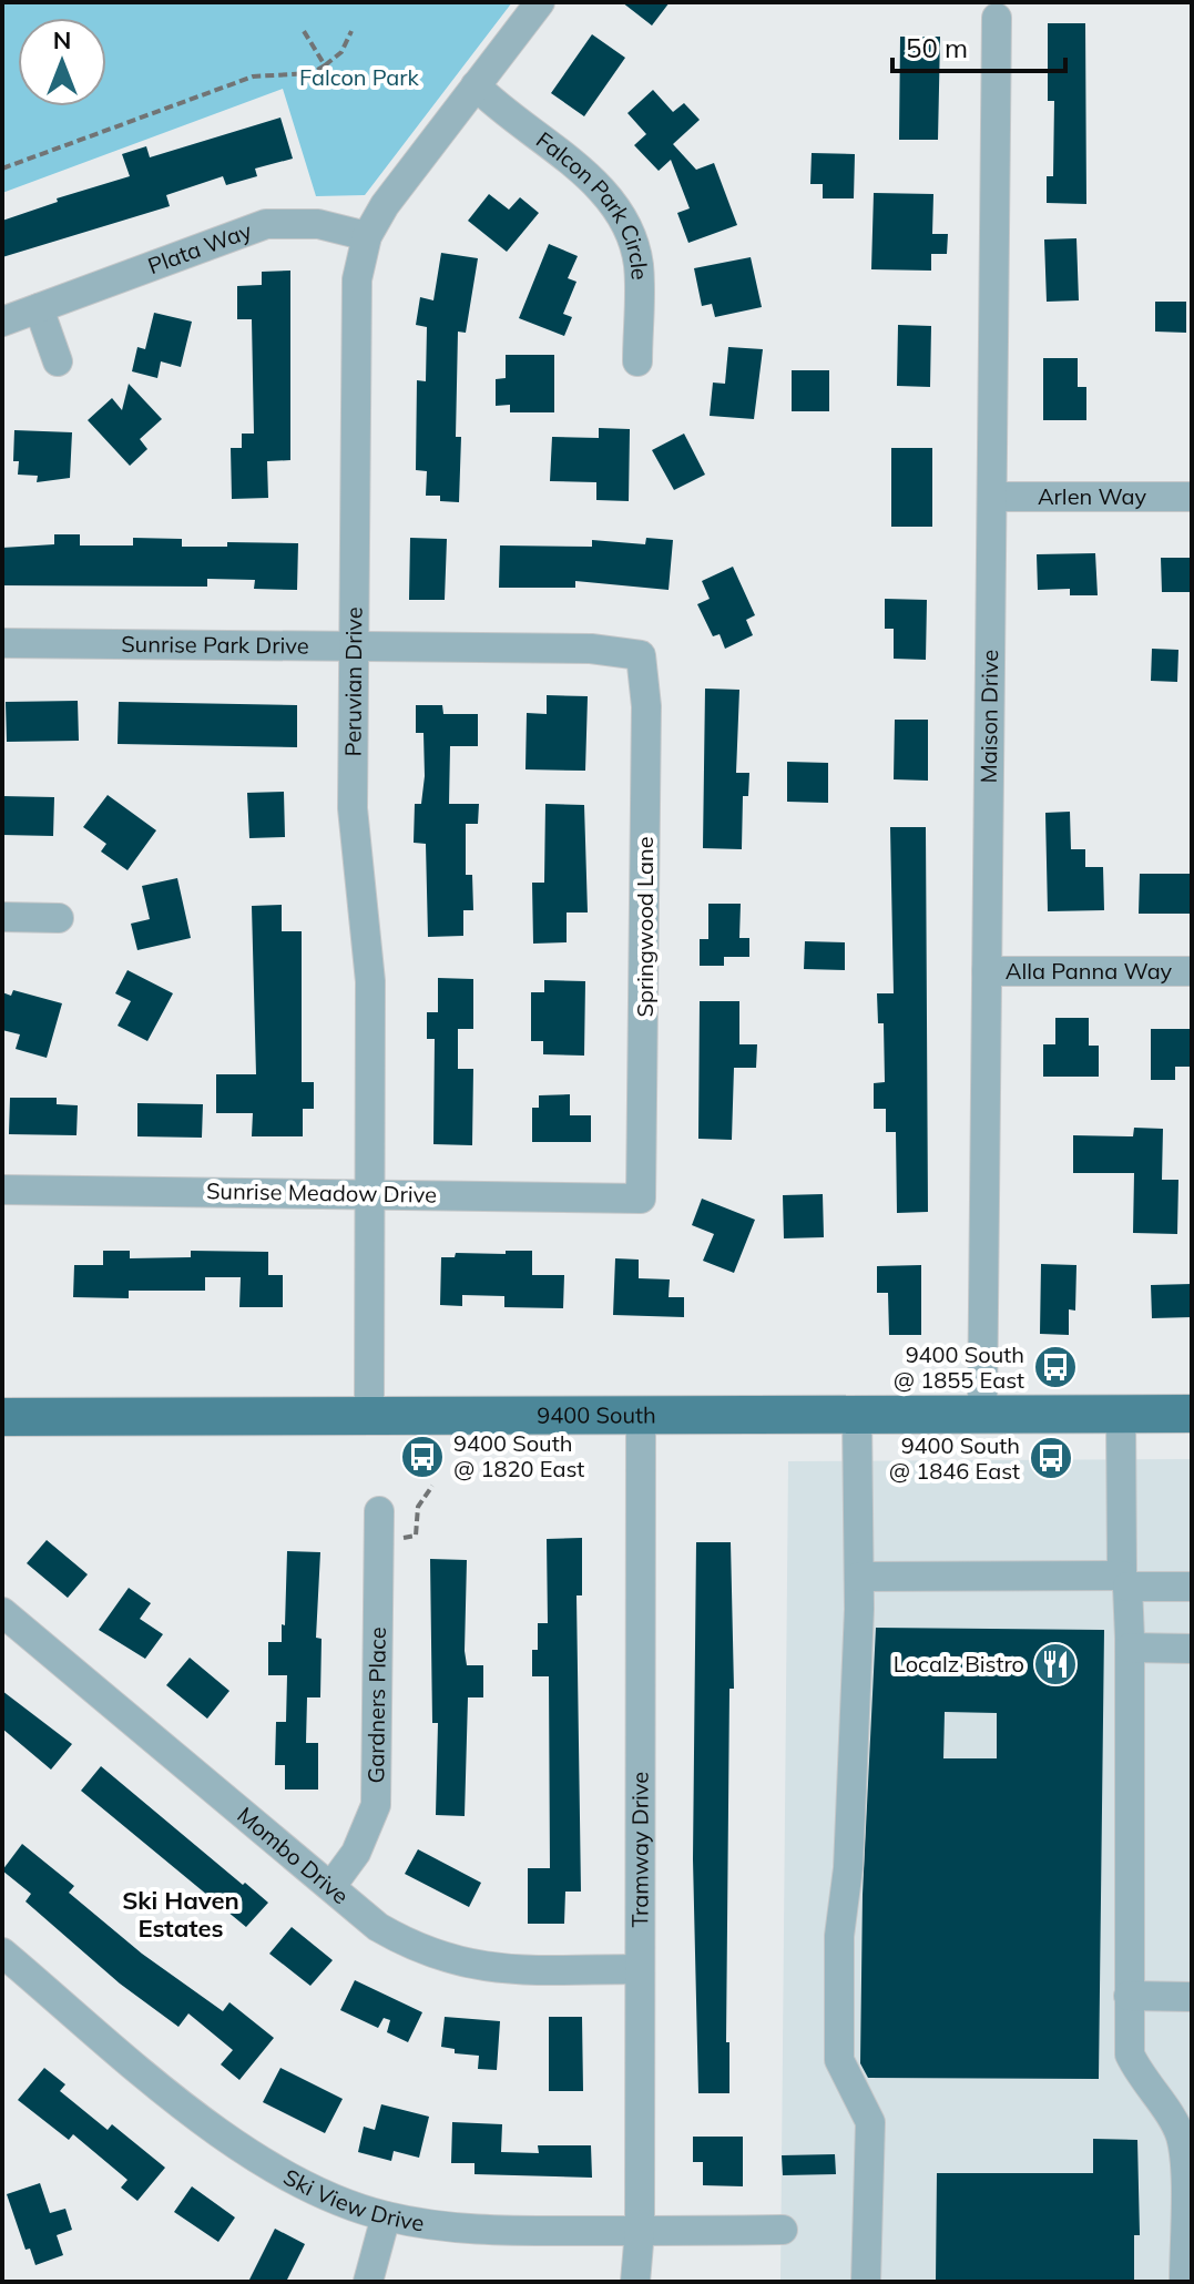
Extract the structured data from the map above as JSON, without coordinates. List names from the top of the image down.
{
  "streets": {
    "main road": ["9400 South"],
    "street": [
      "Falcon Park Circle",
      "Plata Way",
      "Arlen Way",
      "Sunrise Park Drive",
      "Peruvian Drive",
      "Maison Drive",
      "Springwood Lane",
      "Alla Panna Way",
      "Sunrise Meadow Drive",
      "Gardners Place",
      "Tramway Drive",
      "Mombo Drive",
      "Ski View Drive"
    ]
  },
  "crossings": [
    ["Falcon Park Circle", "Peruvian Drive"],
    ["Plata Way", "Peruvian Drive"],
    ["Arlen Way", "Maison Drive"],
    ["Sunrise Park Drive", "Peruvian Drive"],
    ["Sunrise Park Drive", "Springwood Lane"],
    ["Peruvian Drive", "Sunrise Meadow Drive"],
    ["Peruvian Drive", "9400 South"],
    ["Maison Drive", "Alla Panna Way"],
    ["Maison Drive", "9400 South"],
    ["Springwood Lane", "Sunrise Meadow Drive"],
    ["9400 South", "Tramway Drive"],
    ["Gardners Place", "Mombo Drive"],
    ["Tramway Drive", "Mombo Drive"],
    ["Tramway Drive", "Ski View Drive"]
  ],
  "districts": ["Ski Haven Estates"],
  "parks": ["Falcon Park"],
  "places": {
    "bus stop": ["9400 South @ 1855 East", "9400 South @ 1820 East", "9400 South @ 1846 East"],
    "restaurant": ["Localz Bistro"]
  },
  "scale_bar": "50 m",
  "north": "top"
}
